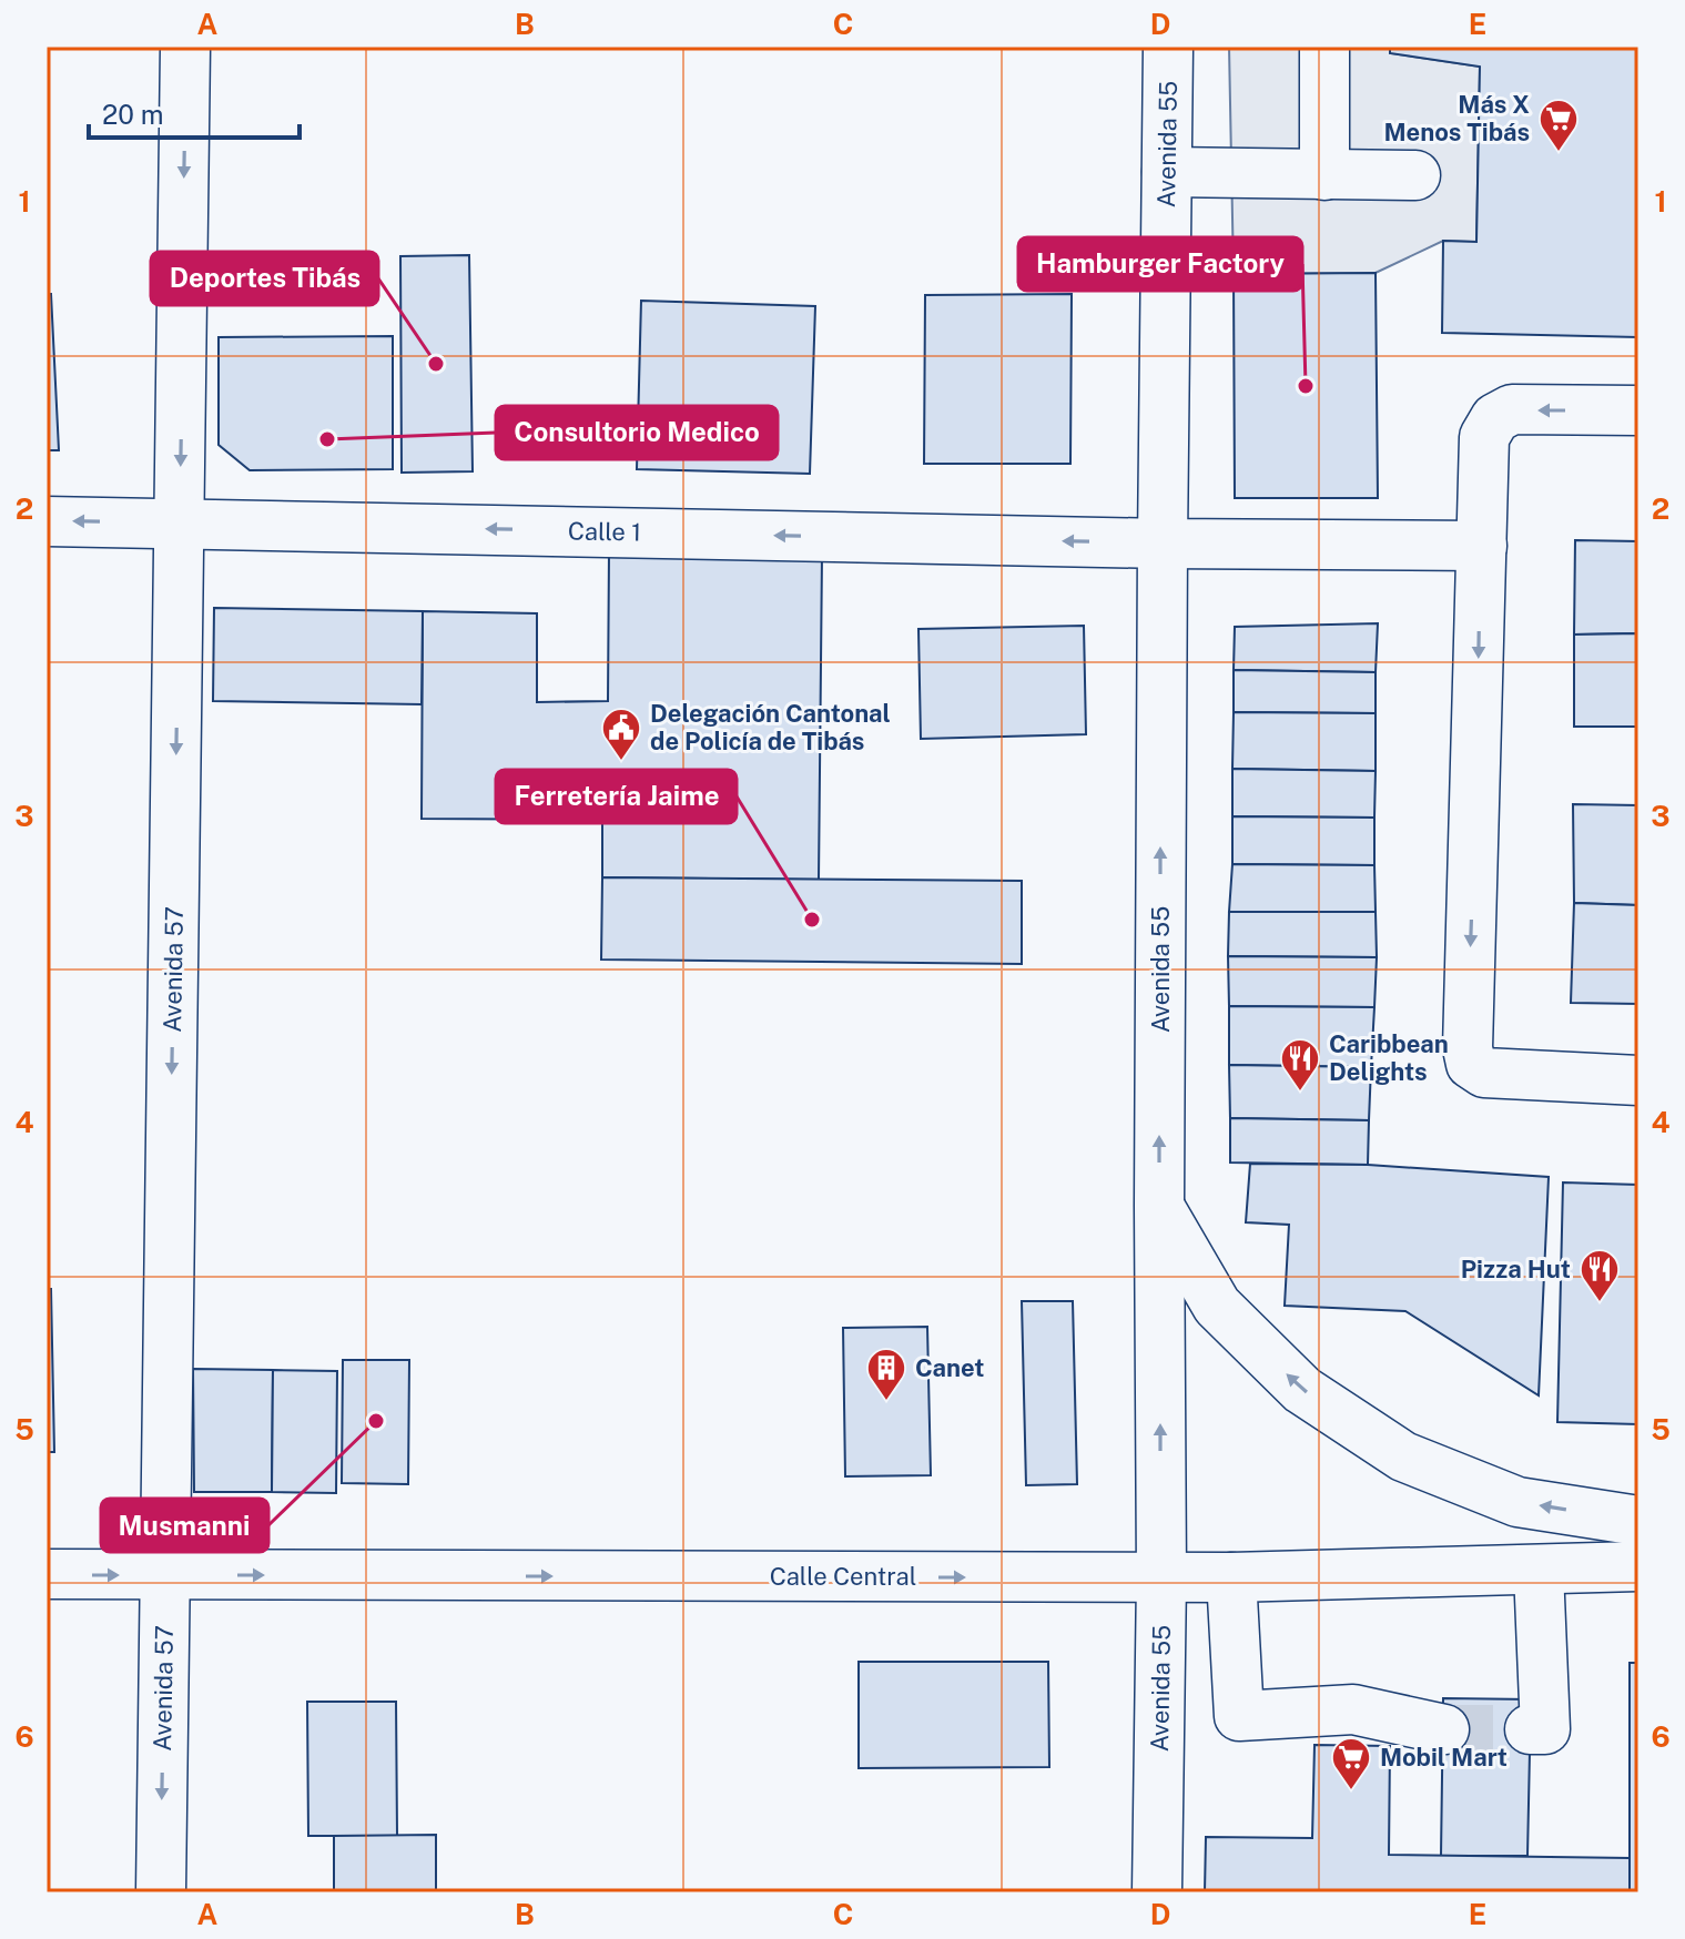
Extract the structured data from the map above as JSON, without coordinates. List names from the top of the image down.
{
  "streets": {
    "main road": [
      "Avenida 55",
      "Calle 1",
      "Avenida 57",
      "Calle Central"
    ]
  },
  "crossings": [
    ["Avenida 55", "Calle 1"],
    ["Avenida 55", "Calle Central"],
    ["Calle 1", "Avenida 57"],
    ["Avenida 57", "Calle Central"]
  ],
  "one_way": [
    "Avenida 55",
    "Calle 1",
    "Avenida 57",
    "Calle Central"
  ],
  "places": {
    "supermarket": ["Más X Menos Tibás", "Mobil Mart"],
    "other": [
      "Deportes Tibás",
      "Hamburger Factory",
      "Consultorio Medico",
      "Ferretería Jaime",
      "Musmanni"
    ],
    "public building": ["Delegación Cantonal de Policía de Tibás"],
    "restaurant": ["Caribbean Delights", "Pizza Hut"],
    "building": ["Canet"]
  },
  "scale_bar": "20 m",
  "grid": {
    "columns": [
      "A",
      "B",
      "C",
      "D",
      "E"
    ],
    "rows": [
      "1",
      "2",
      "3",
      "4",
      "5",
      "6"
    ]
  }
}
